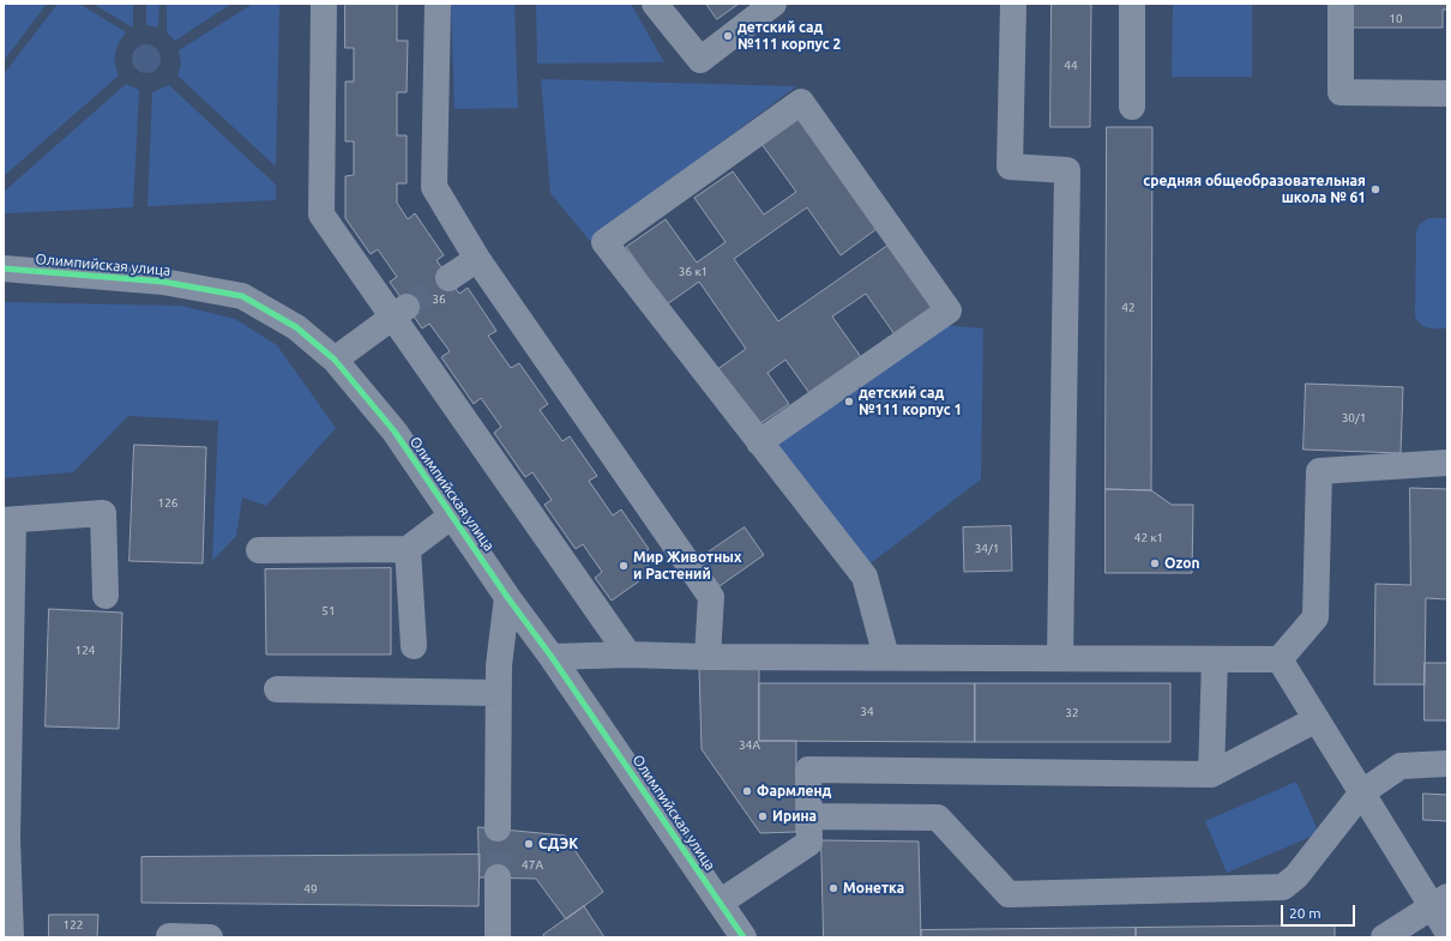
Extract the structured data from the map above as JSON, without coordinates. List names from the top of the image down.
{
  "streets": {
    "street": ["Олимпийская улица"]
  },
  "places": [
    "детский сад №111 корпус 2",
    "средняя общеобразовательная школа № 61",
    "детский сад №111 корпус 1",
    "Ozon",
    "Мир Животных и Растений",
    "Фармленд",
    "Ирина",
    "СДЭК",
    "Монетка"
  ],
  "house_numbers": [
    "10",
    "44",
    "36 к1",
    "36",
    "42",
    "30/1",
    "126",
    "42 к1",
    "34/1",
    "51",
    "124",
    "34",
    "32",
    "34А",
    "47А",
    "49",
    "122"
  ],
  "scale_bar": "20 m"
}
